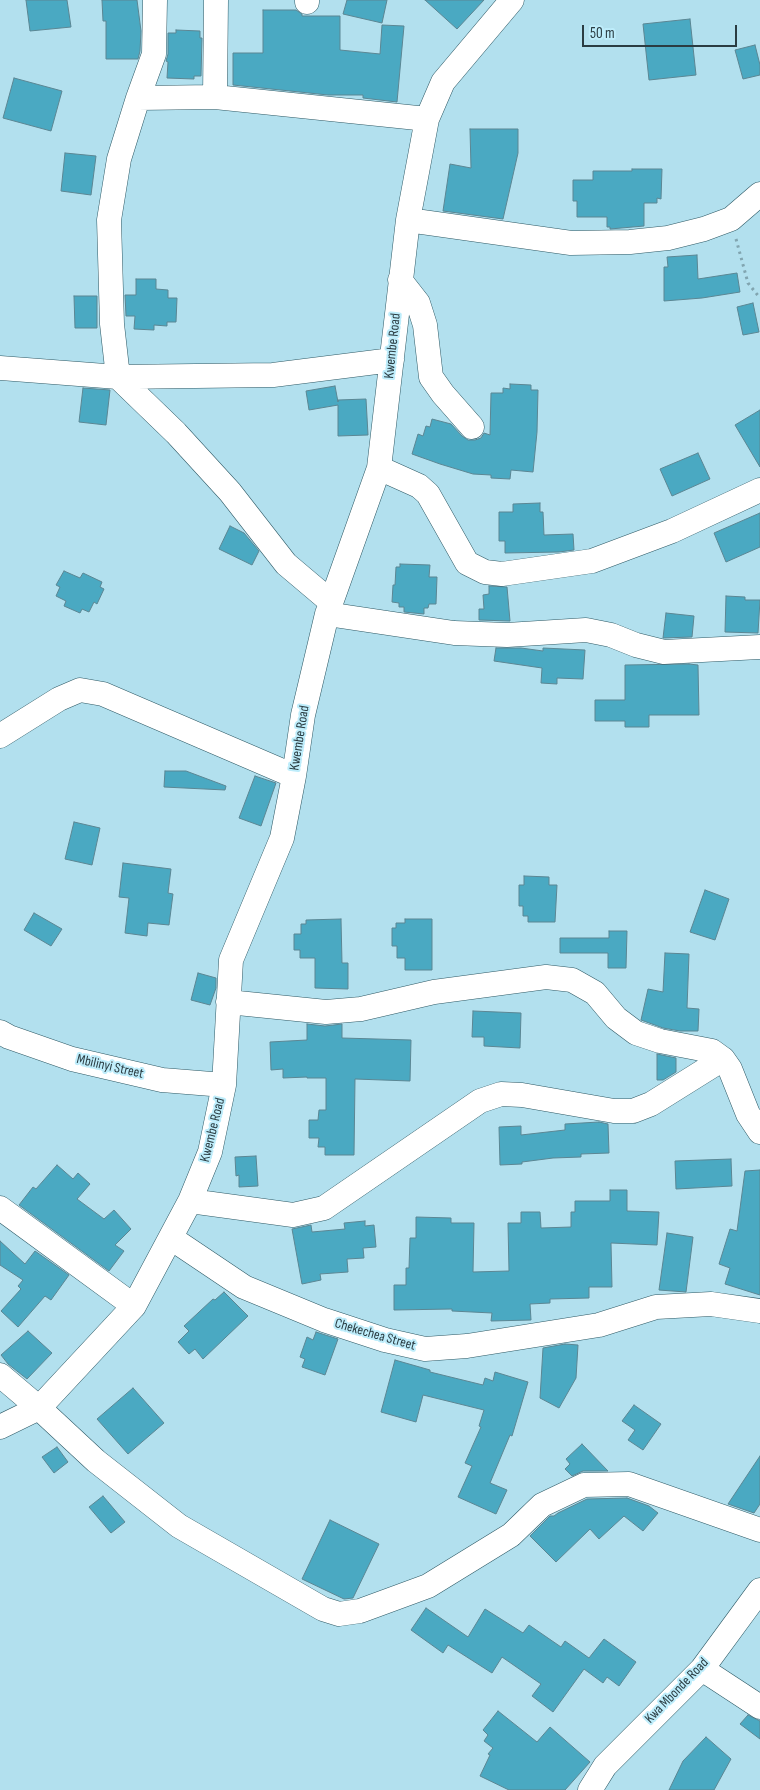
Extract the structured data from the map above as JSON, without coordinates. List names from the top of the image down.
{
  "streets": {
    "street": [
      "Kwembe Road",
      "Mbilinyi Street",
      "Chekechea Street",
      "Kwa Mbonde Road"
    ]
  },
  "crossings": [
    ["Kwembe Road", "Mbilinyi Street"],
    ["Kwembe Road", "Chekechea Street"]
  ],
  "scale_bar": "50 m"
}
